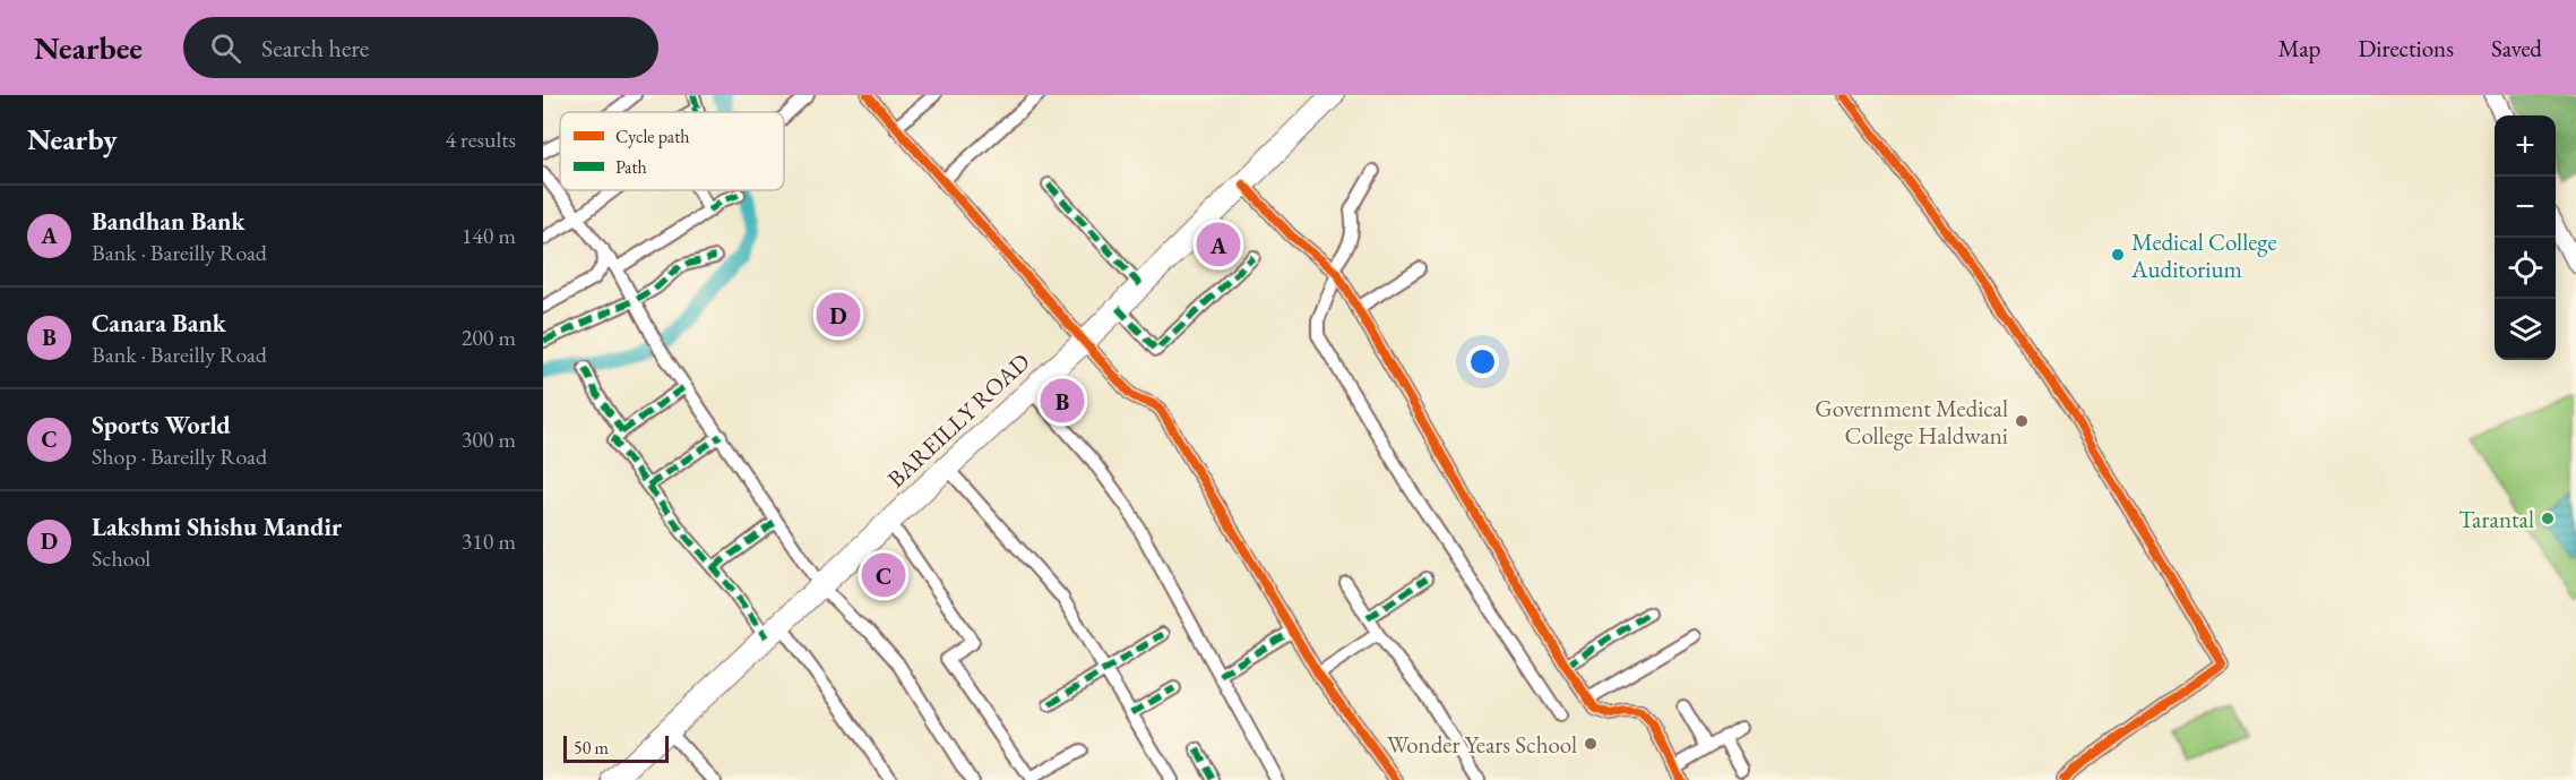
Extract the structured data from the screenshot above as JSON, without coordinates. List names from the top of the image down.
{
  "streets": {
    "highway": ["BAREILLY ROAD"]
  },
  "places": [
    "Medical College Auditorium",
    "Government Medical College Haldwani",
    "Tarantal",
    "Wonder Years School"
  ],
  "legend": ["Cycle path", "Path"],
  "scale_bar": "50 m",
  "page": {
    "header": "Nearbee",
    "search": "Search here",
    "nav": ["Map", "Directions", "Saved"],
    "heading": ["Nearby", "4 results"],
    "map_buttons": ["+", "−"],
    "list": [
      {
        "mark": "A",
        "name": "Bandhan Bank",
        "note": "Bank · Bareilly Road",
        "value": "140 m"
      },
      {
        "mark": "B",
        "name": "Canara Bank",
        "note": "Bank · Bareilly Road",
        "value": "200 m"
      },
      {
        "mark": "C",
        "name": "Sports World",
        "note": "Shop · Bareilly Road",
        "value": "300 m"
      },
      {
        "mark": "D",
        "name": "Lakshmi Shishu Mandir",
        "note": "School",
        "value": "310 m"
      }
    ],
    "pins": [
      "A",
      "D",
      "B",
      "C"
    ],
    "scale": "50 m"
  }
}
